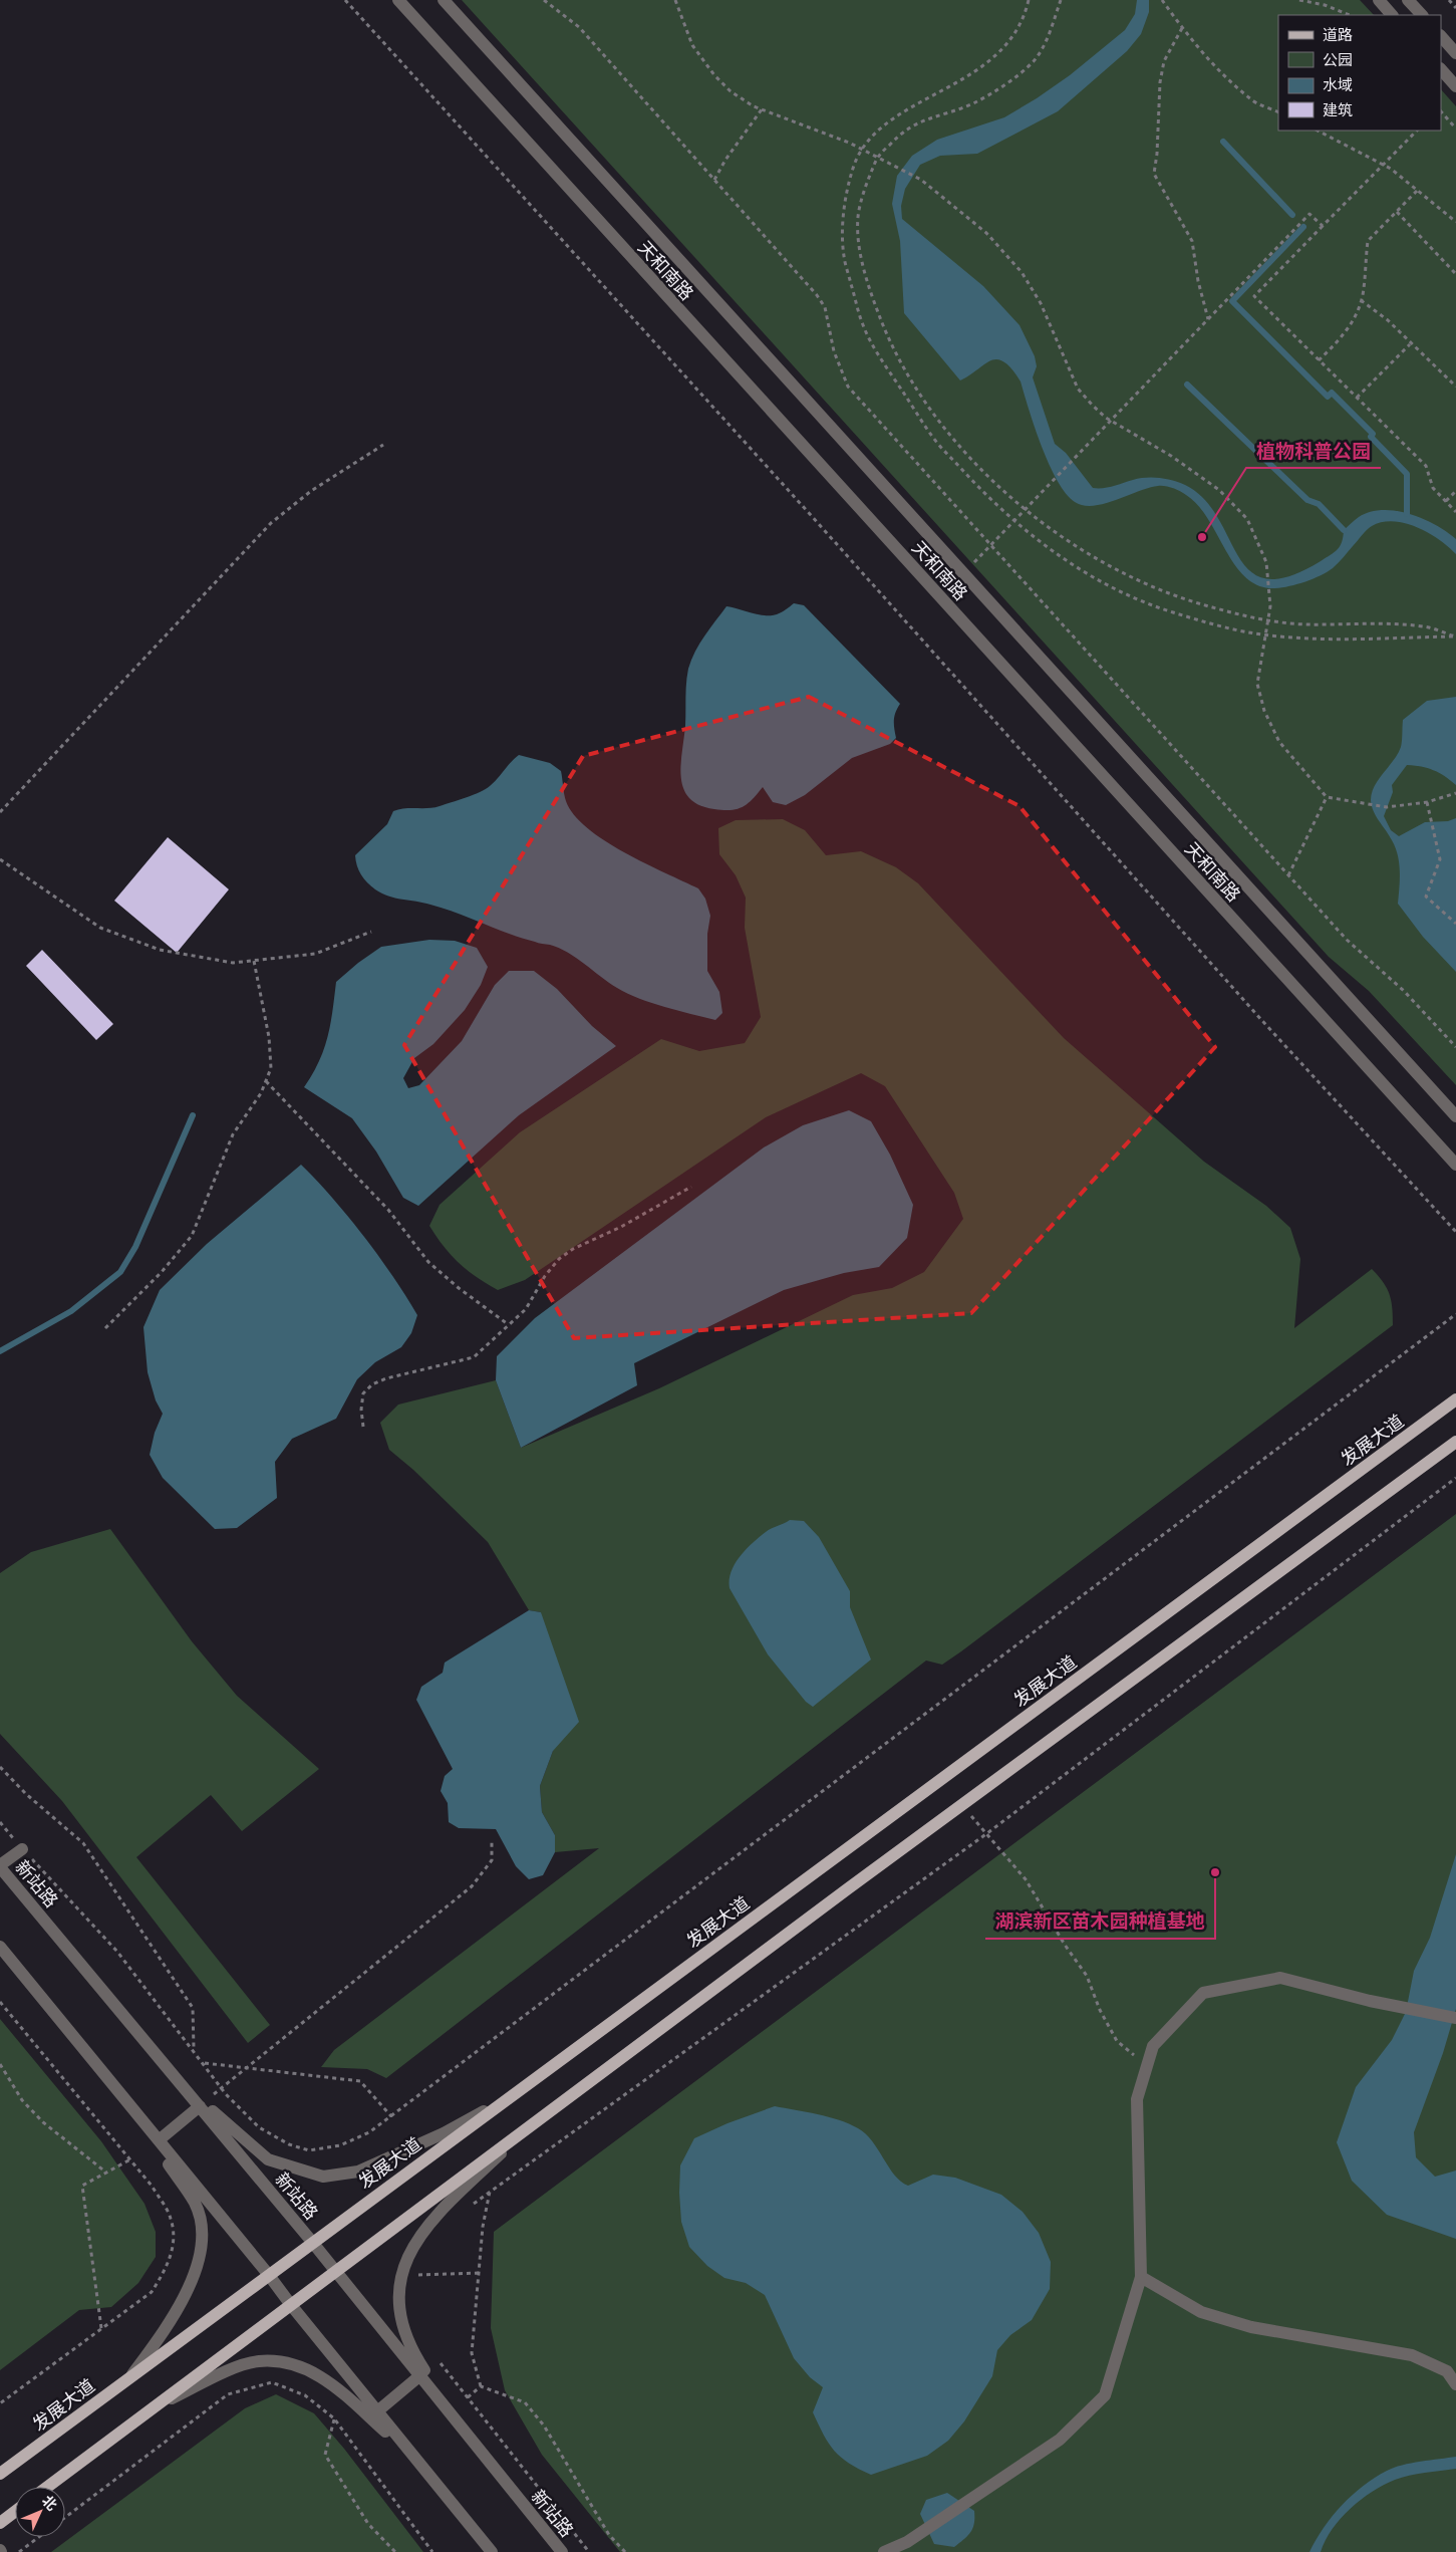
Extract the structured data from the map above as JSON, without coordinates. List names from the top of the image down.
{
  "streets": {
    "main road": ["发展大道"],
    "street": ["天和南路", "新站路"]
  },
  "crossings": [
    ["发展大道", "新站路"]
  ],
  "places": ["植物科普公园", "湖滨新区苗木园种植基地"],
  "legend": [
    "道路",
    "公园",
    "水域",
    "建筑"
  ],
  "north": "top right"
}
